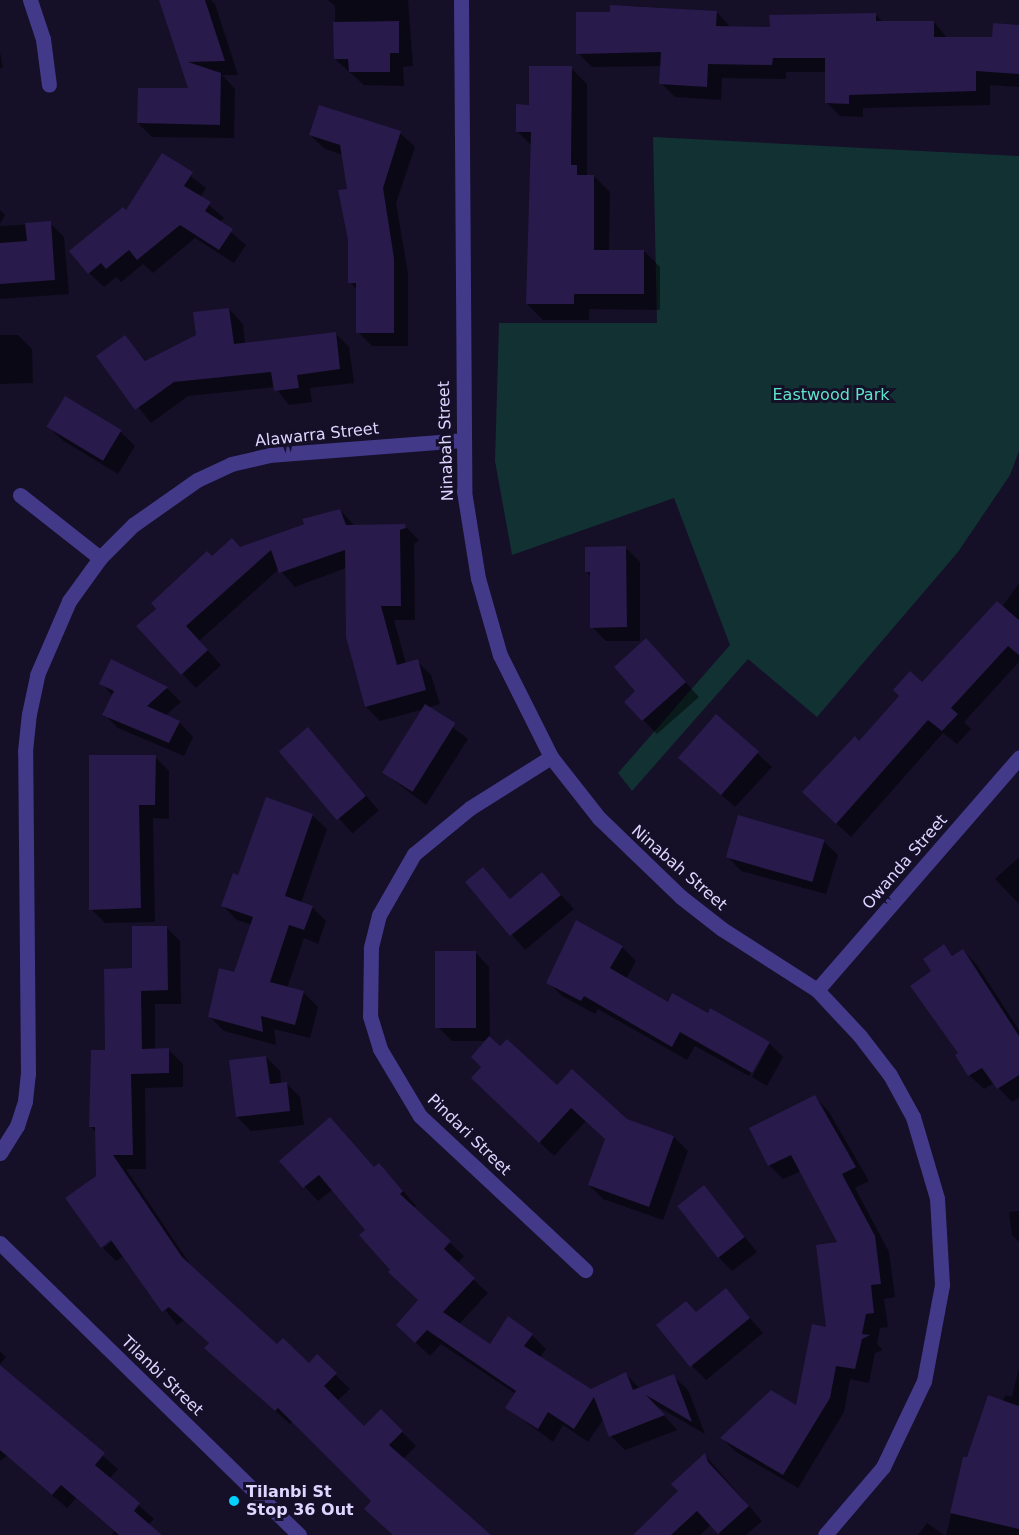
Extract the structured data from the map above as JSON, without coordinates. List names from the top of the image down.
{
  "streets": {
    "street": [
      "Alawarra Street",
      "Ninabah Street",
      "Owanda Street",
      "Pindari Street",
      "Tilanbi Street"
    ]
  },
  "crossings": [
    ["Alawarra Street", "Ninabah Street"],
    ["Ninabah Street", "Owanda Street"],
    ["Ninabah Street", "Pindari Street"]
  ],
  "parks": ["Eastwood Park"],
  "places": ["Tilanbi St Stop 36 Out"]
}
